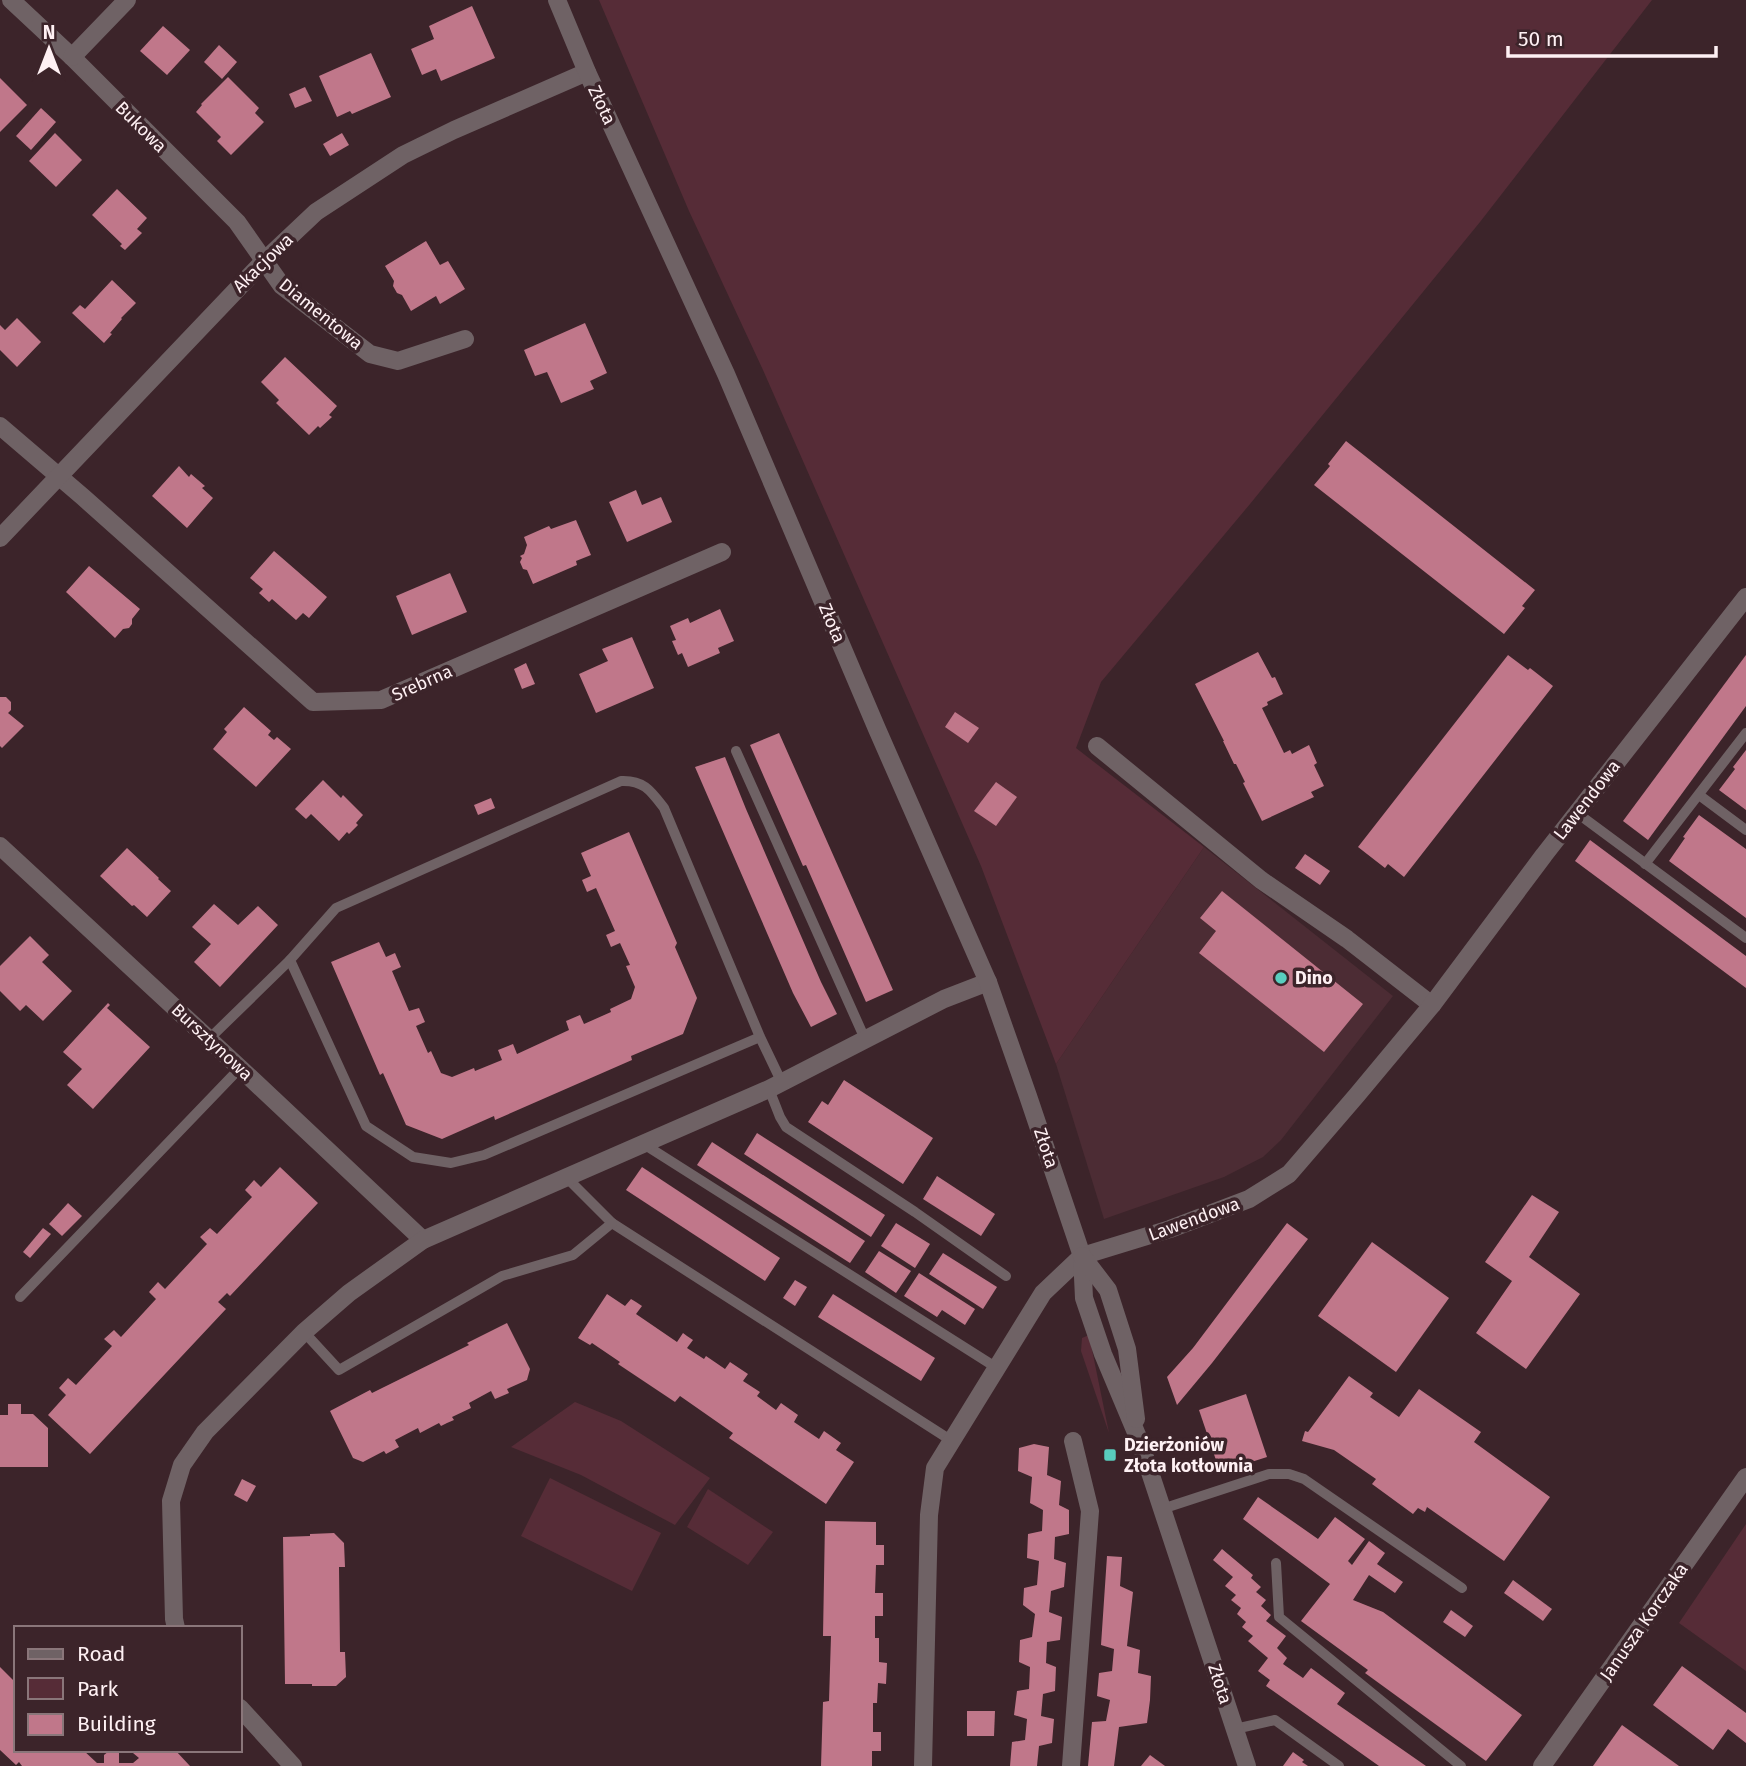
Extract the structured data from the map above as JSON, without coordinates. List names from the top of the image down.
{
  "streets": {
    "street": [
      "Złota",
      "Bukowa",
      "Akacjowa",
      "Diamentowa",
      "Srebrna",
      "Lawendowa",
      "Bursztynowa",
      "Janusza Korczaka"
    ]
  },
  "crossings": [
    ["Złota", "Akacjowa"],
    ["Złota", "Lawendowa"],
    ["Bukowa", "Akacjowa"],
    ["Bukowa", "Diamentowa"],
    ["Akacjowa", "Diamentowa"],
    ["Akacjowa", "Srebrna"]
  ],
  "places": {
    "other": ["Dino"],
    "transit": ["Dzierżoniów Złota kotłownia"]
  },
  "legend": ["Road", "Park", "Building"],
  "scale_bar": "50 m",
  "north": "top"
}
